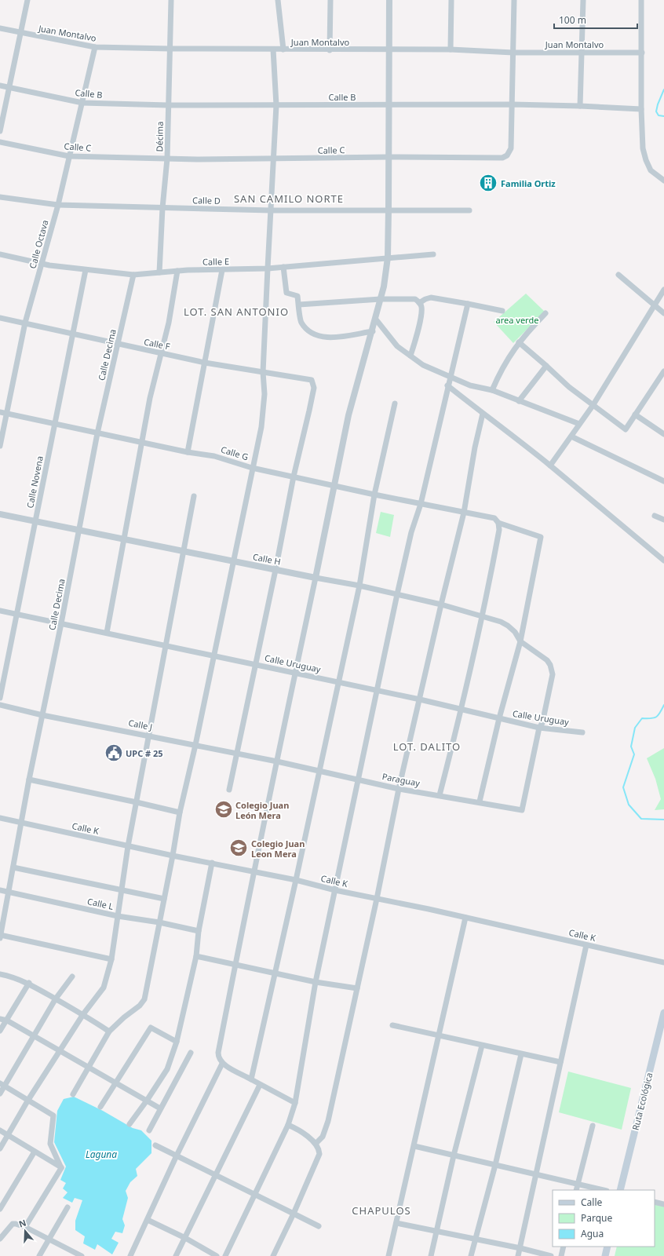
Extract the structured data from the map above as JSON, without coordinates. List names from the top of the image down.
{
  "streets": {
    "main road": ["Ruta Ecológica"],
    "street": [
      "Juan Montalvo",
      "Calle B",
      "Décima",
      "Calle C",
      "Calle D",
      "Calle Octava",
      "Calle E",
      "Calle F",
      "Calle Decima",
      "Calle G",
      "Calle Novena",
      "Calle H",
      "Calle Uruguay",
      "Calle J",
      "Paraguay",
      "Calle K",
      "Calle L"
    ]
  },
  "crossings": [
    ["Juan Montalvo", "Décima"],
    ["Juan Montalvo", "Calle C"],
    ["Juan Montalvo", "Calle Octava"],
    ["Calle B", "Décima"],
    ["Calle B", "Calle C"],
    ["Calle B", "Calle Octava"],
    ["Décima", "Calle C"],
    ["Décima", "Calle D"],
    ["Décima", "Calle E"],
    ["Calle C", "Calle Octava"],
    ["Calle D", "Calle Octava"],
    ["Calle Octava", "Calle E"],
    ["Calle Octava", "Calle F"],
    ["Calle Octava", "Calle G"],
    ["Calle E", "Calle Decima"],
    ["Calle E", "Calle Novena"],
    ["Calle F", "Calle Decima"],
    ["Calle F", "Calle G"],
    ["Calle F", "Calle Novena"],
    ["Calle Decima", "Calle G"],
    ["Calle Decima", "Calle H"],
    ["Calle Decima", "Calle Uruguay"],
    ["Calle Decima", "Calle J"],
    ["Calle Decima", "Calle K"],
    ["Calle Decima", "Calle L"],
    ["Calle G", "Calle Novena"],
    ["Calle G", "Calle H"],
    ["Calle Novena", "Calle H"],
    ["Calle Novena", "Calle Uruguay"],
    ["Calle Uruguay", "Paraguay"],
    ["Calle J", "Paraguay"]
  ],
  "districts": [
    "SAN CAMILO NORTE",
    "LOT. SAN ANTONIO",
    "LOT. DALITO",
    "CHAPULOS"
  ],
  "water": ["Laguna"],
  "parks": ["area verde"],
  "places": {
    "building": ["Familia Ortiz"],
    "public building": ["UPC # 25"],
    "school or university": ["Colegio Juan León Mera", "Colegio Juan Leon Mera"]
  },
  "legend": ["Calle", "Parque", "Agua"],
  "scale_bar": "100 m",
  "north": "top"
}
